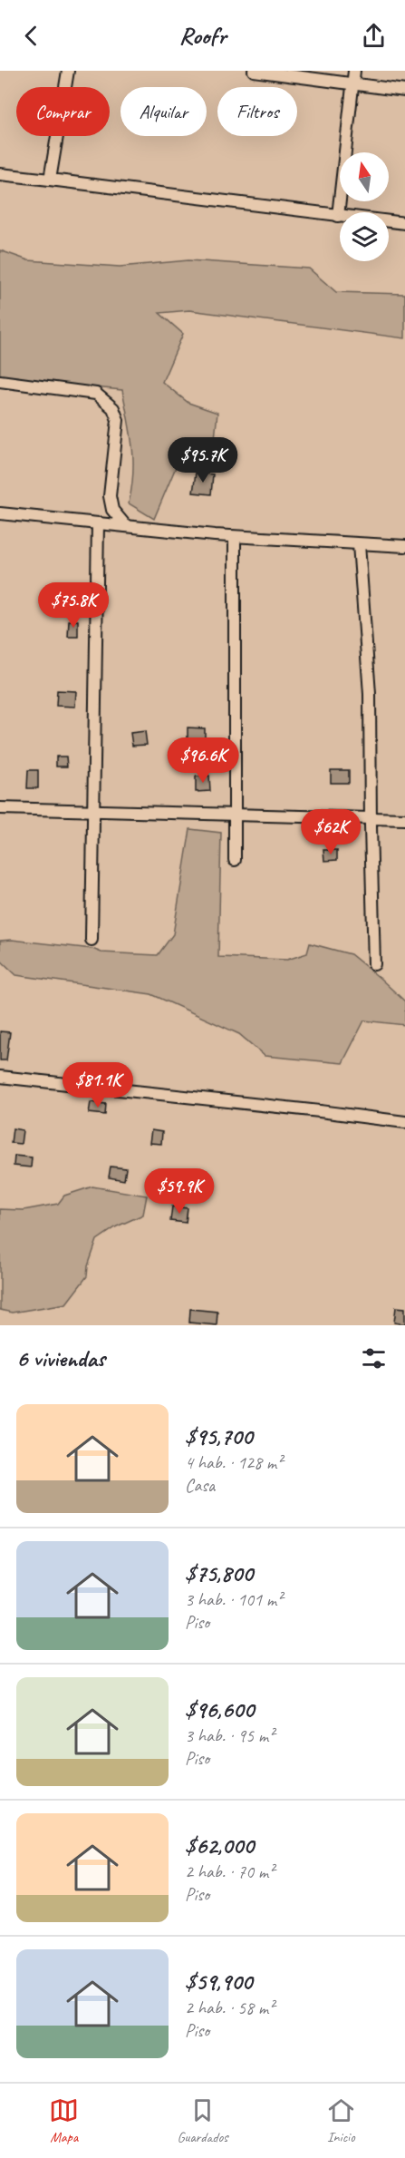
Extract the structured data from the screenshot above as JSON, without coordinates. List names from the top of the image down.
{
  "north": "top",
  "page": {
    "header": "Roofr",
    "chip": ["Comprar", "Alquilar", "Filtros"],
    "price": [
      "$95.7K",
      "$75.8K",
      "$96.6K",
      "$62K",
      "$81.1K",
      "$59.9K"
    ],
    "heading": "6 viviendas",
    "list": [
      {
        "name": "$95,700",
        "note": "4 hab. · 128 m² · Casa"
      },
      {
        "name": "$75,800",
        "note": "3 hab. · 101 m² · Piso"
      },
      {
        "name": "$96,600",
        "note": "3 hab. · 95 m² · Piso"
      },
      {
        "name": "$62,000",
        "note": "2 hab. · 70 m² · Piso"
      },
      {
        "name": "$59,900",
        "note": "2 hab. · 58 m² · Piso"
      }
    ],
    "tabs": ["Mapa", "Guardados", "Inicio"]
  }
}
